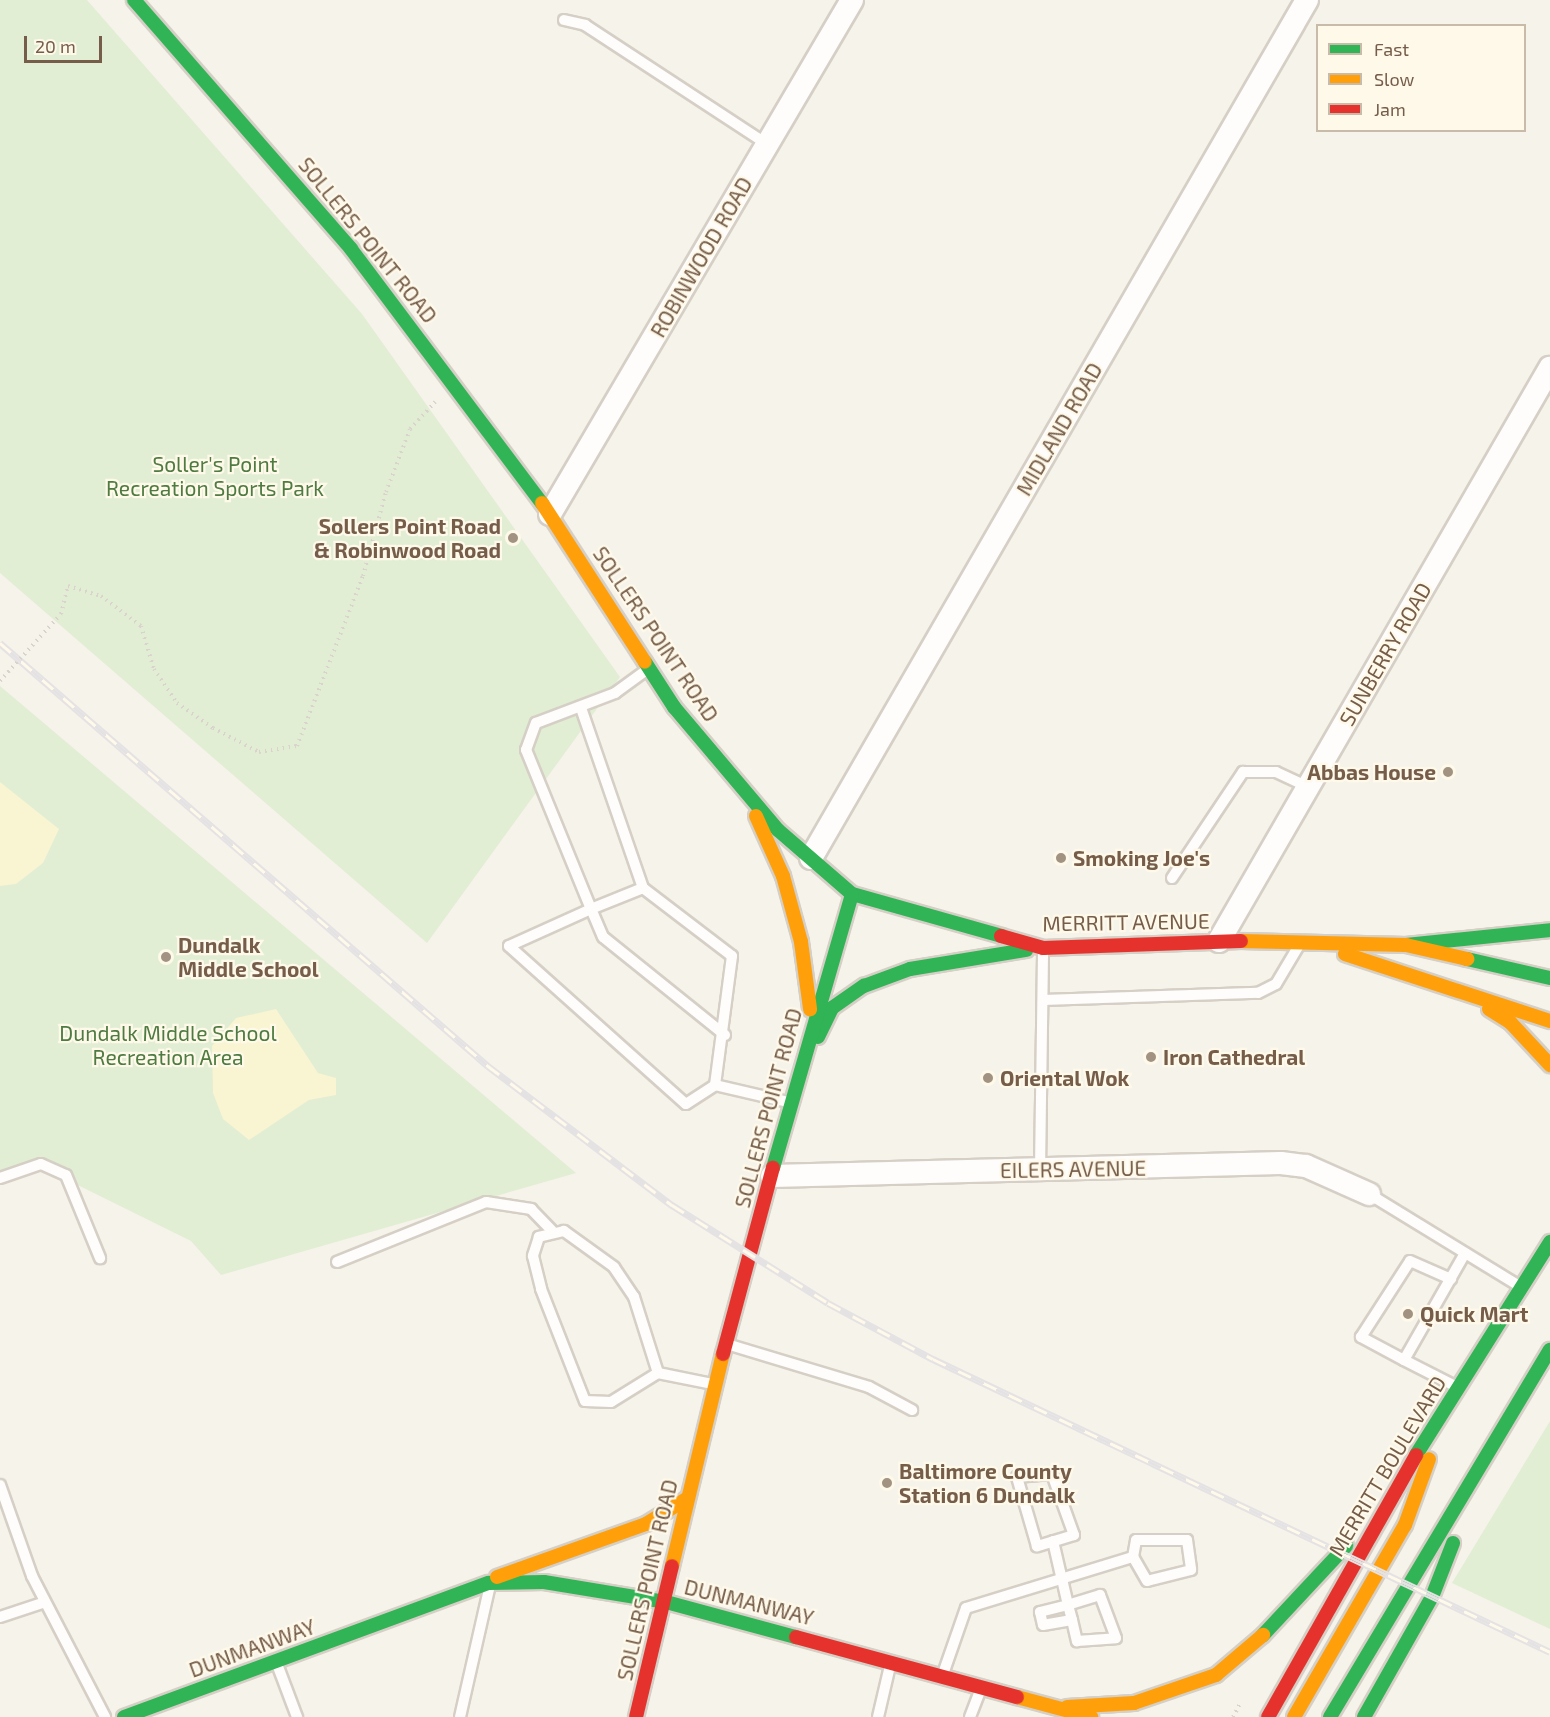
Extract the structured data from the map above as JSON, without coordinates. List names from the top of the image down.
{
  "streets": {
    "street": [
      "SOLLERS POINT ROAD",
      "ROBINWOOD ROAD",
      "MIDLAND ROAD",
      "SUNBERRY ROAD",
      "MERRITT AVENUE",
      "EILERS AVENUE",
      "MERRITT BOULEVARD",
      "DUNMANWAY"
    ]
  },
  "crossings": [
    ["SOLLERS POINT ROAD", "ROBINWOOD ROAD"],
    ["SOLLERS POINT ROAD", "MIDLAND ROAD"],
    ["SOLLERS POINT ROAD", "MERRITT AVENUE"],
    ["SOLLERS POINT ROAD", "EILERS AVENUE"],
    ["SOLLERS POINT ROAD", "DUNMANWAY"],
    ["SUNBERRY ROAD", "MERRITT AVENUE"]
  ],
  "parks": ["Soller's Point Recreation Sports Park", "Dundalk Middle School Recreation Area"],
  "places": [
    "Sollers Point Road & Robinwood Road",
    "Abbas House",
    "Smoking Joe's",
    "Dundalk Middle School",
    "Iron Cathedral",
    "Oriental Wok",
    "Quick Mart",
    "Baltimore County Station 6 Dundalk"
  ],
  "legend": ["Fast", "Slow", "Jam"],
  "scale_bar": "20 m"
}
